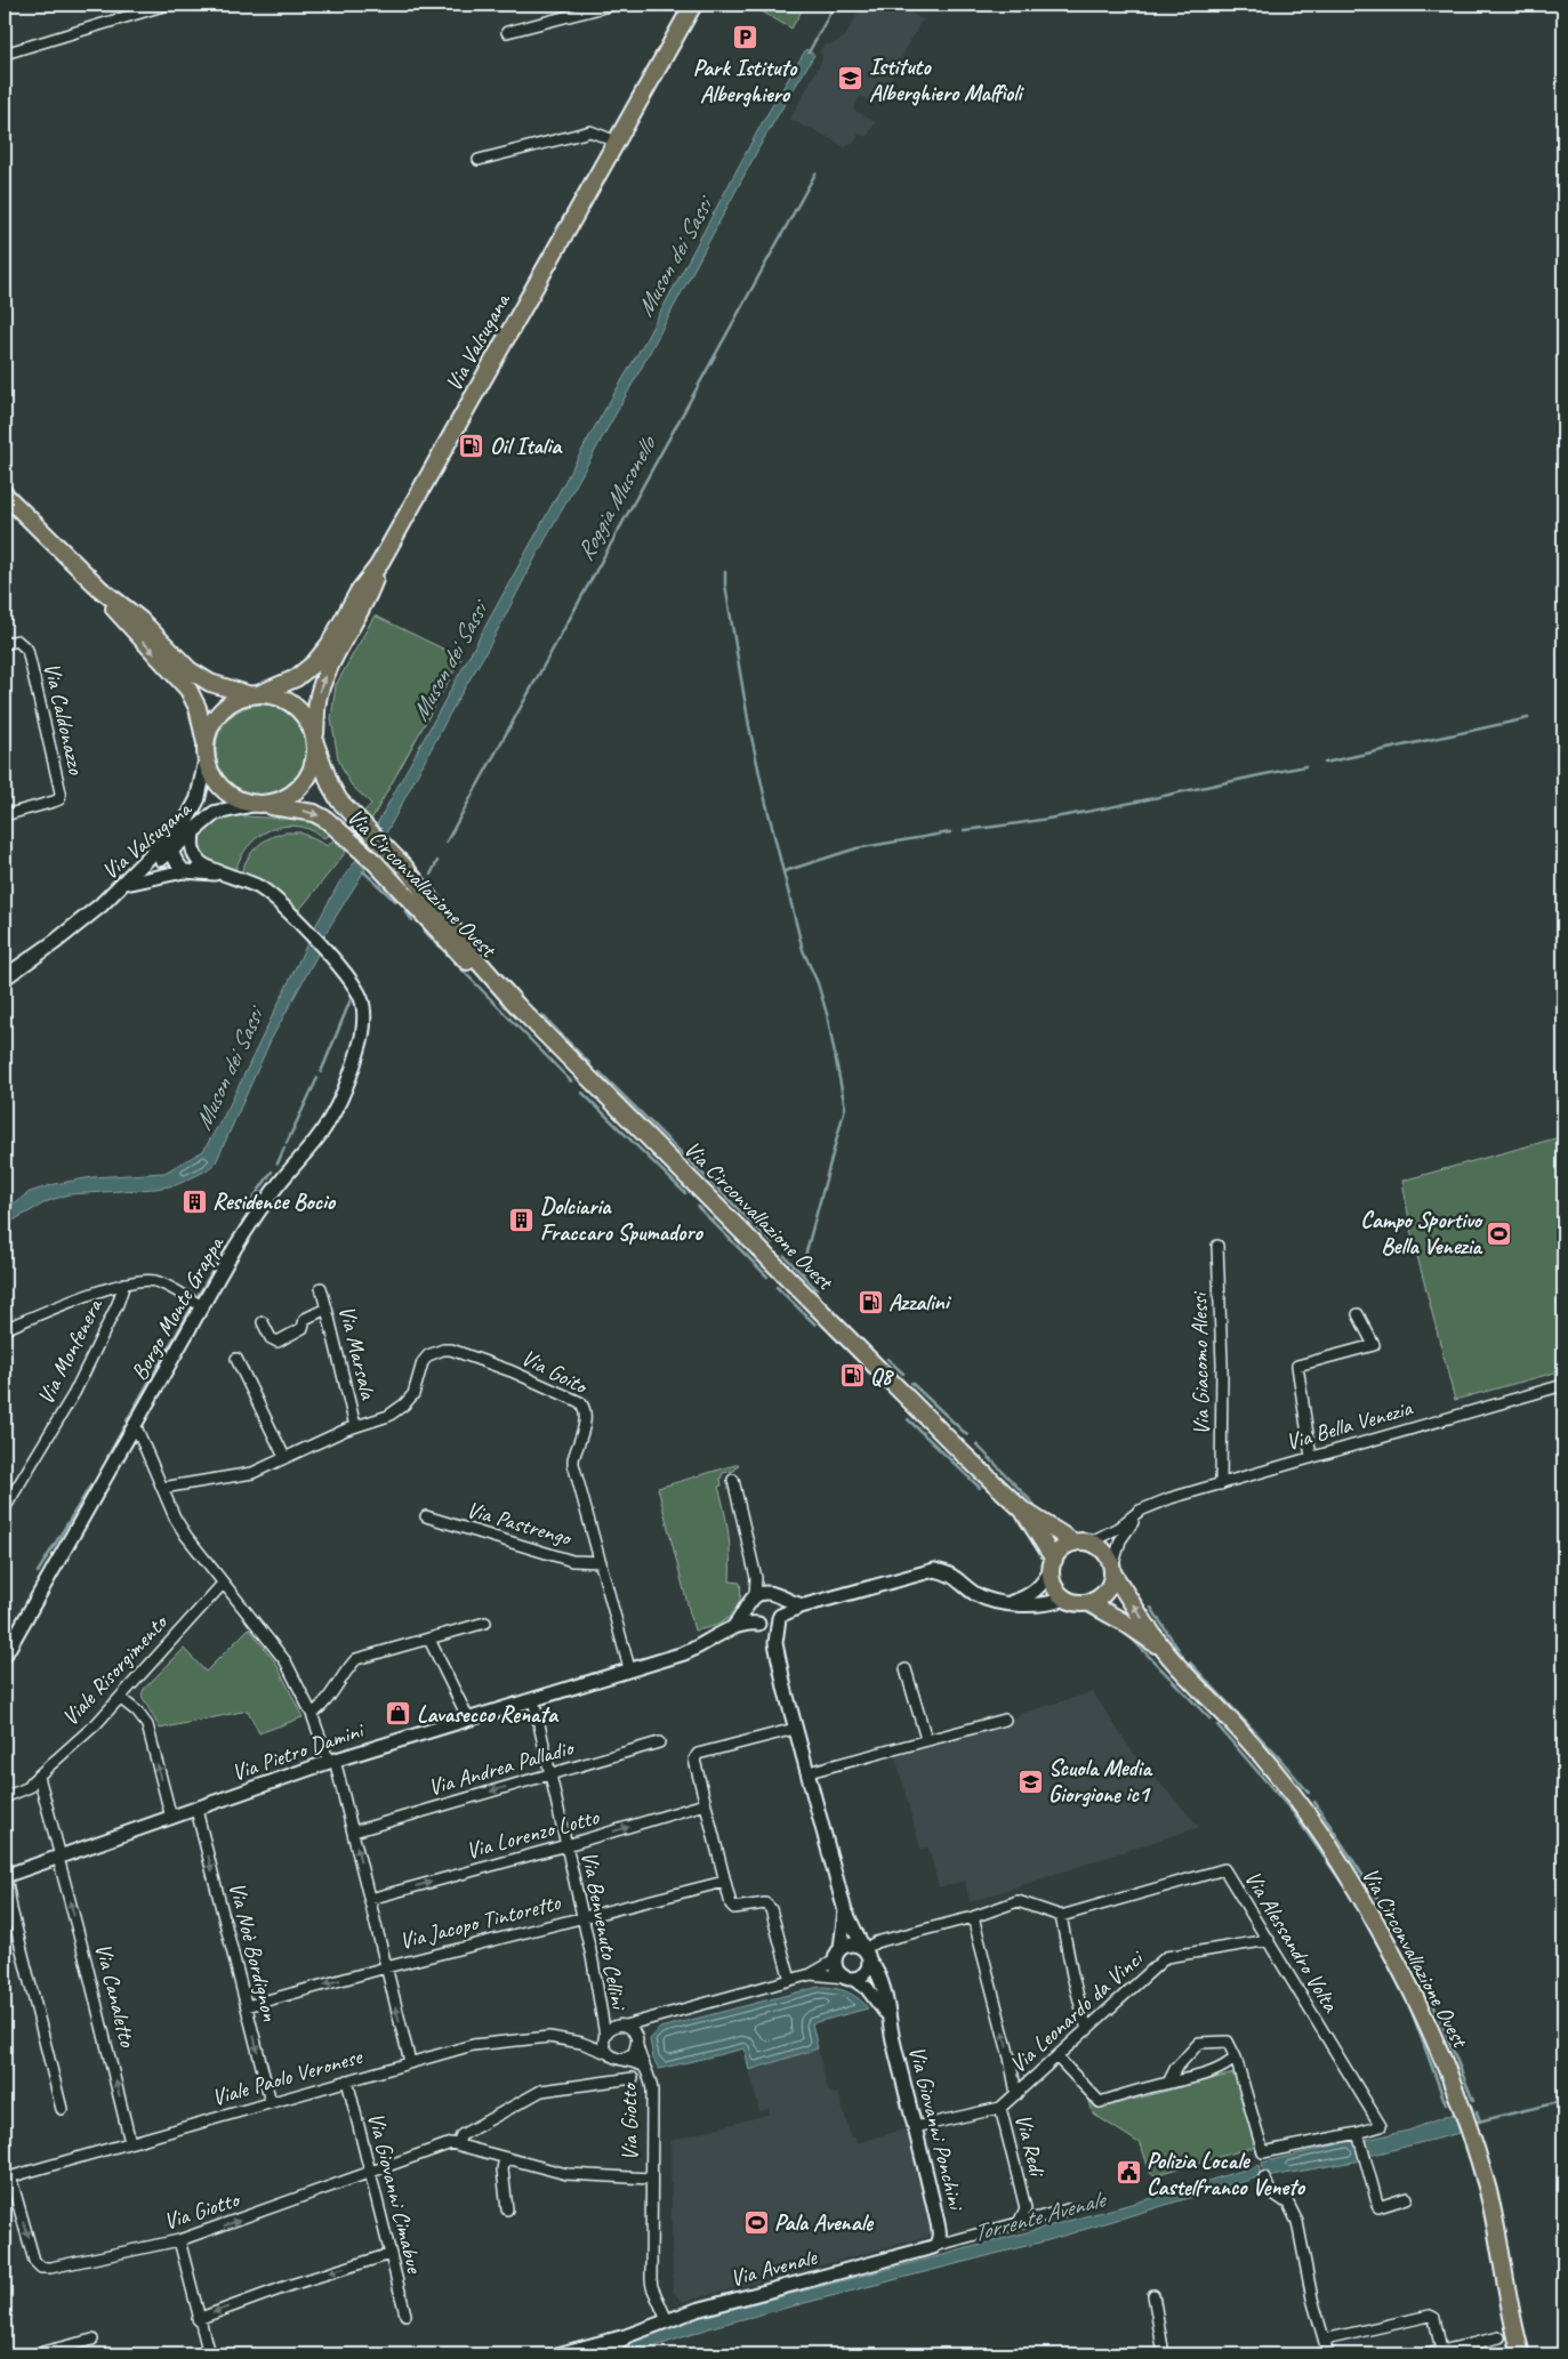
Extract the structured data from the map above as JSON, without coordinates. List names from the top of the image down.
{
  "streets": {
    "main road": ["Via Valsugana", "Via Circonvallazione Ovest"],
    "street": [
      "Via Caldonazzo",
      "Borgo Monte Grappa",
      "Via Monfenera",
      "Via Marsala",
      "Via Giacomo Alessi",
      "Via Goito",
      "Via Bella Venezia",
      "Via Pastrengo",
      "Viale Risorgimento",
      "Via Pietro Damini",
      "Via Andrea Palladio",
      "Via Lorenzo Lotto",
      "Via Jacopo Tintoretto",
      "Via Benvenuto Cellini",
      "Via Alessandro Volta",
      "Via Noè Bordignon",
      "Via Canaletto",
      "Via Leonardo da Vinci",
      "Viale Paolo Veronese",
      "Via Giotto",
      "Via Giovanni Ponchini",
      "Via Redi",
      "Via Giovanni Cimabue",
      "Via Avenale"
    ]
  },
  "crossings": [
    ["Via Valsugana", "Via Circonvallazione Ovest"],
    ["Via Valsugana", "Borgo Monte Grappa"],
    ["Via Circonvallazione Ovest", "Via Bella Venezia"],
    ["Borgo Monte Grappa", "Via Monfenera"],
    ["Via Marsala", "Via Goito"],
    ["Via Giacomo Alessi", "Via Bella Venezia"],
    ["Via Goito", "Via Pastrengo"],
    ["Via Goito", "Via Pietro Damini"],
    ["Viale Risorgimento", "Via Canaletto"],
    ["Via Pietro Damini", "Via Benvenuto Cellini"],
    ["Via Pietro Damini", "Via Noè Bordignon"],
    ["Via Pietro Damini", "Via Canaletto"],
    ["Via Andrea Palladio", "Via Benvenuto Cellini"],
    ["Via Lorenzo Lotto", "Via Benvenuto Cellini"],
    ["Via Jacopo Tintoretto", "Via Benvenuto Cellini"],
    ["Via Jacopo Tintoretto", "Via Noè Bordignon"],
    ["Via Benvenuto Cellini", "Viale Paolo Veronese"],
    ["Via Benvenuto Cellini", "Via Giotto"],
    ["Via Alessandro Volta", "Via Leonardo da Vinci"],
    ["Via Noè Bordignon", "Viale Paolo Veronese"],
    ["Via Canaletto", "Viale Paolo Veronese"],
    ["Via Leonardo da Vinci", "Via Giovanni Ponchini"],
    ["Via Leonardo da Vinci", "Via Redi"],
    ["Viale Paolo Veronese", "Via Giotto"],
    ["Viale Paolo Veronese", "Via Giovanni Cimabue"],
    ["Via Giotto", "Via Giovanni Cimabue"],
    ["Via Giotto", "Via Avenale"],
    ["Via Giovanni Ponchini", "Via Avenale"],
    ["Via Redi", "Via Avenale"]
  ],
  "one_way": ["Via Andrea Palladio", "Via Lorenzo Lotto", "Via Noè Bordignon"],
  "water": ["Muson dei Sassi", "Roggia Musonello", "Torrente Avenale"],
  "places": {
    "parking": ["Park Istituto Alberghiero"],
    "school or university": ["Istituto Alberghiero Maffioli", "Scuola Media Giorgione ic1"],
    "fuel station": ["Oil Italia", "Azzalini", "Q8"],
    "building": ["Residence Bocio", "Dolciaria Fraccaro Spumadoro"],
    "sports": ["Campo Sportivo Bella Venezia", "Pala Avenale"],
    "shop": ["Lavasecco Renata"],
    "public building": ["Polizia Locale Castelfranco Veneto"]
  }
}
